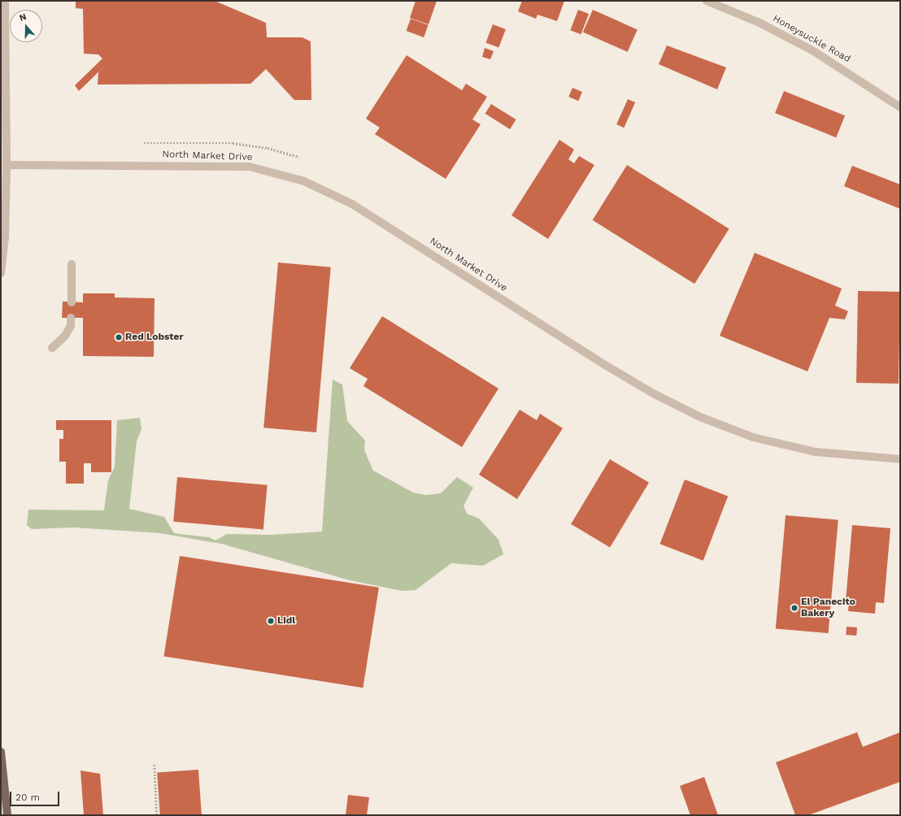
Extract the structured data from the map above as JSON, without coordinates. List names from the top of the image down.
{
  "streets": {
    "street": ["Honeysuckle Road", "North Market Drive"]
  },
  "places": ["Red Lobster", "El Panecito Bakery", "Lidl"],
  "scale_bar": "20 m",
  "north": "top"
}
